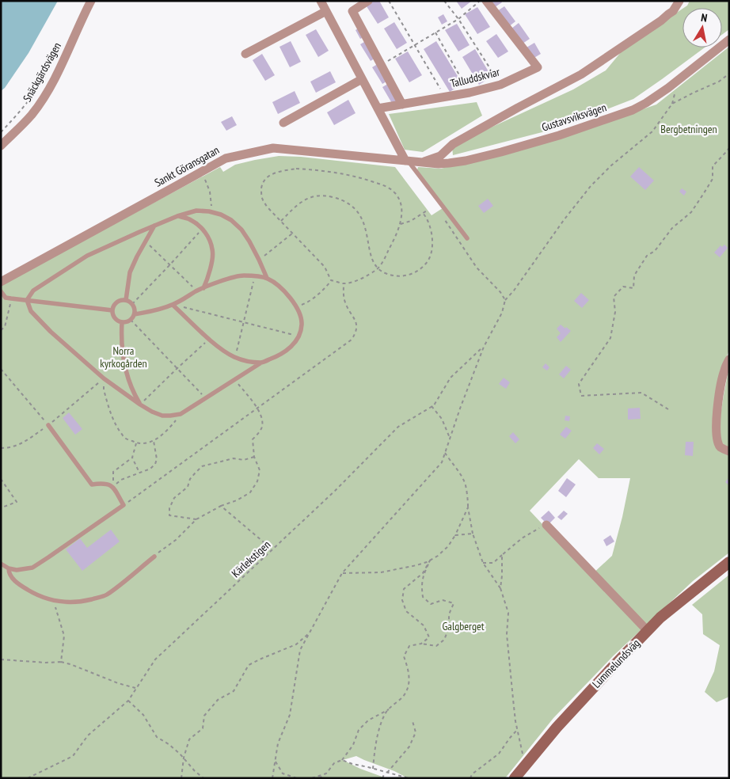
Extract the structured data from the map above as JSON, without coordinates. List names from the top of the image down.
{
  "streets": {
    "main road": ["Lummelundsväg"],
    "street": [
      "Snäckgärdsvägen",
      "Talluddskviar",
      "Gustavsviksvägen",
      "Sankt Göransgatan"
    ],
    "path": ["Kärlekstigen"]
  },
  "crossings": [
    ["Gustavsviksvägen", "Sankt Göransgatan"]
  ],
  "parks": ["Bergbetningen", "Norra kyrkogården", "Galgberget"],
  "north": "top"
}
